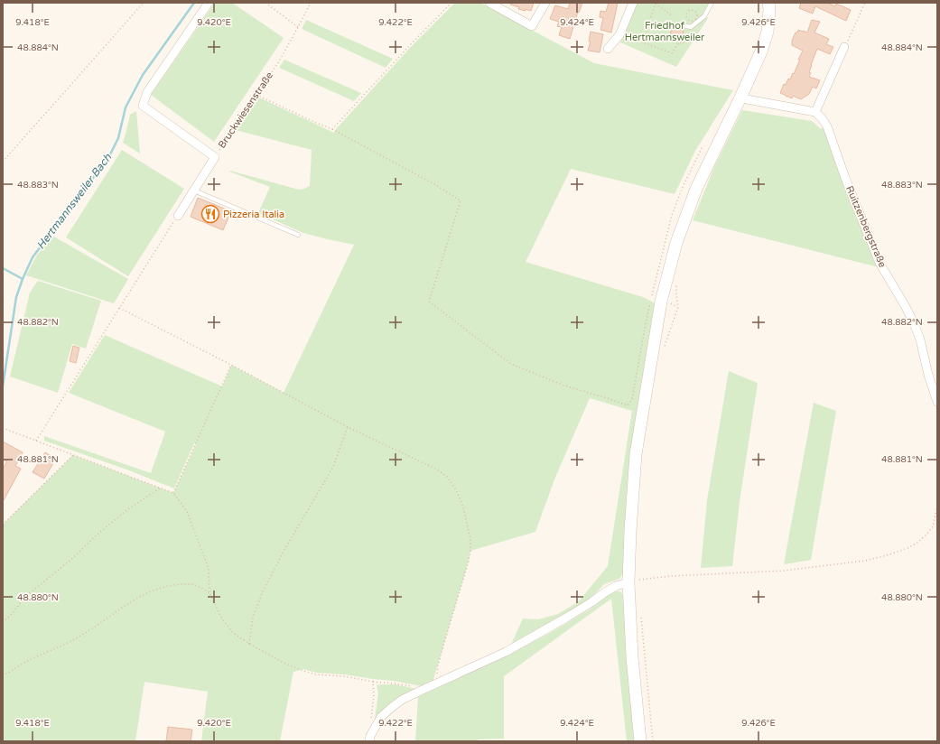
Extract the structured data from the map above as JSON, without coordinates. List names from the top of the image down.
{
  "streets": {
    "street": ["Bruckwiesenstraße", "Ruitzenbergstraße"]
  },
  "water": ["Hertmannsweiler Bach"],
  "parks": ["Friedhof Hertmannsweiler"],
  "places": {
    "restaurant": ["Pizzeria Italia"]
  },
  "coordinates": [
    "9.418°E",
    "9.420°E",
    "9.422°E",
    "9.424°E",
    "9.426°E",
    "48.884°N",
    "48.883°N",
    "48.882°N",
    "48.881°N",
    "48.880°N"
  ]
}
